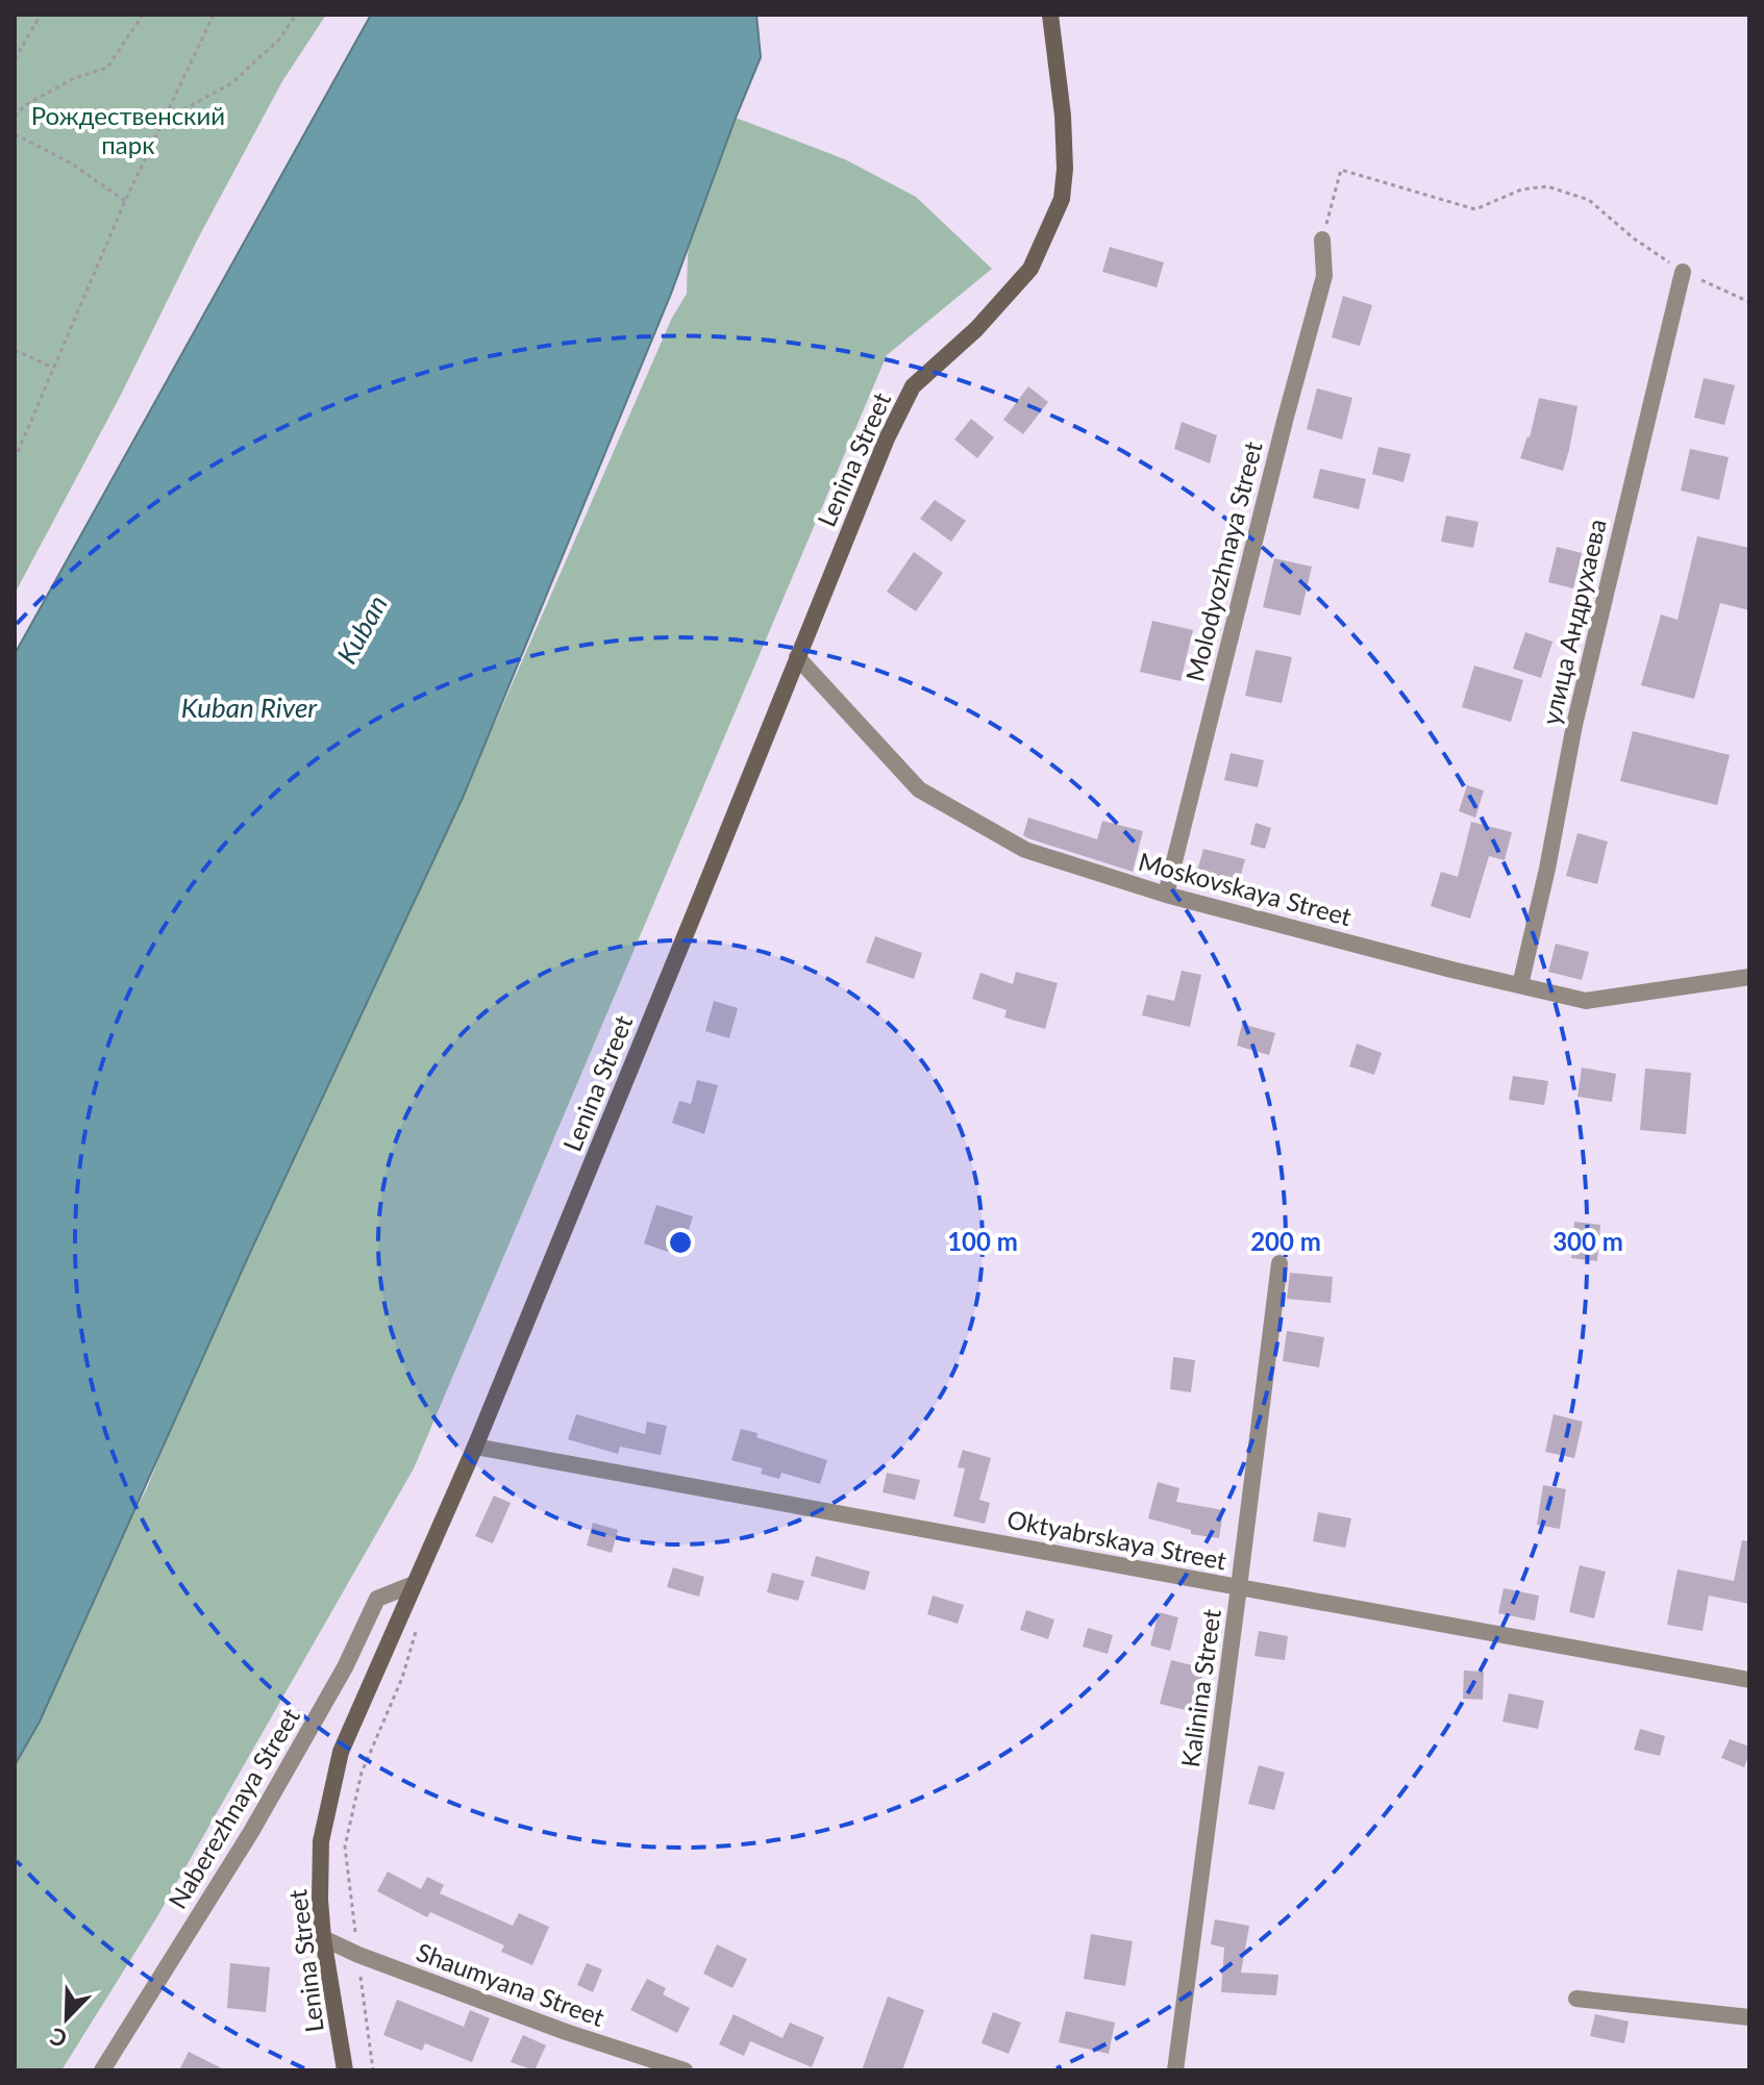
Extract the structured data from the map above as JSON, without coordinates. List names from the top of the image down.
{
  "streets": {
    "street": [
      "Lenina Street",
      "Molodyozhnaya Street",
      "улица Андрухаева",
      "Moskovskaya Street",
      "Oktyabrskaya Street",
      "Kalinina Street",
      "Naberezhnaya Street",
      "Shaumyana Street"
    ]
  },
  "crossings": [
    ["Lenina Street", "Moskovskaya Street"],
    ["Lenina Street", "Oktyabrskaya Street"],
    ["Lenina Street", "Naberezhnaya Street"],
    ["Lenina Street", "Shaumyana Street"],
    ["Molodyozhnaya Street", "Moskovskaya Street"],
    ["улица Андрухаева", "Moskovskaya Street"],
    ["Oktyabrskaya Street", "Kalinina Street"]
  ],
  "water": ["Kuban", "Kuban River"],
  "parks": ["Рождественский парк"],
  "north": "bottom left",
  "rings": ["100 m", "200 m", "300 m"]
}
